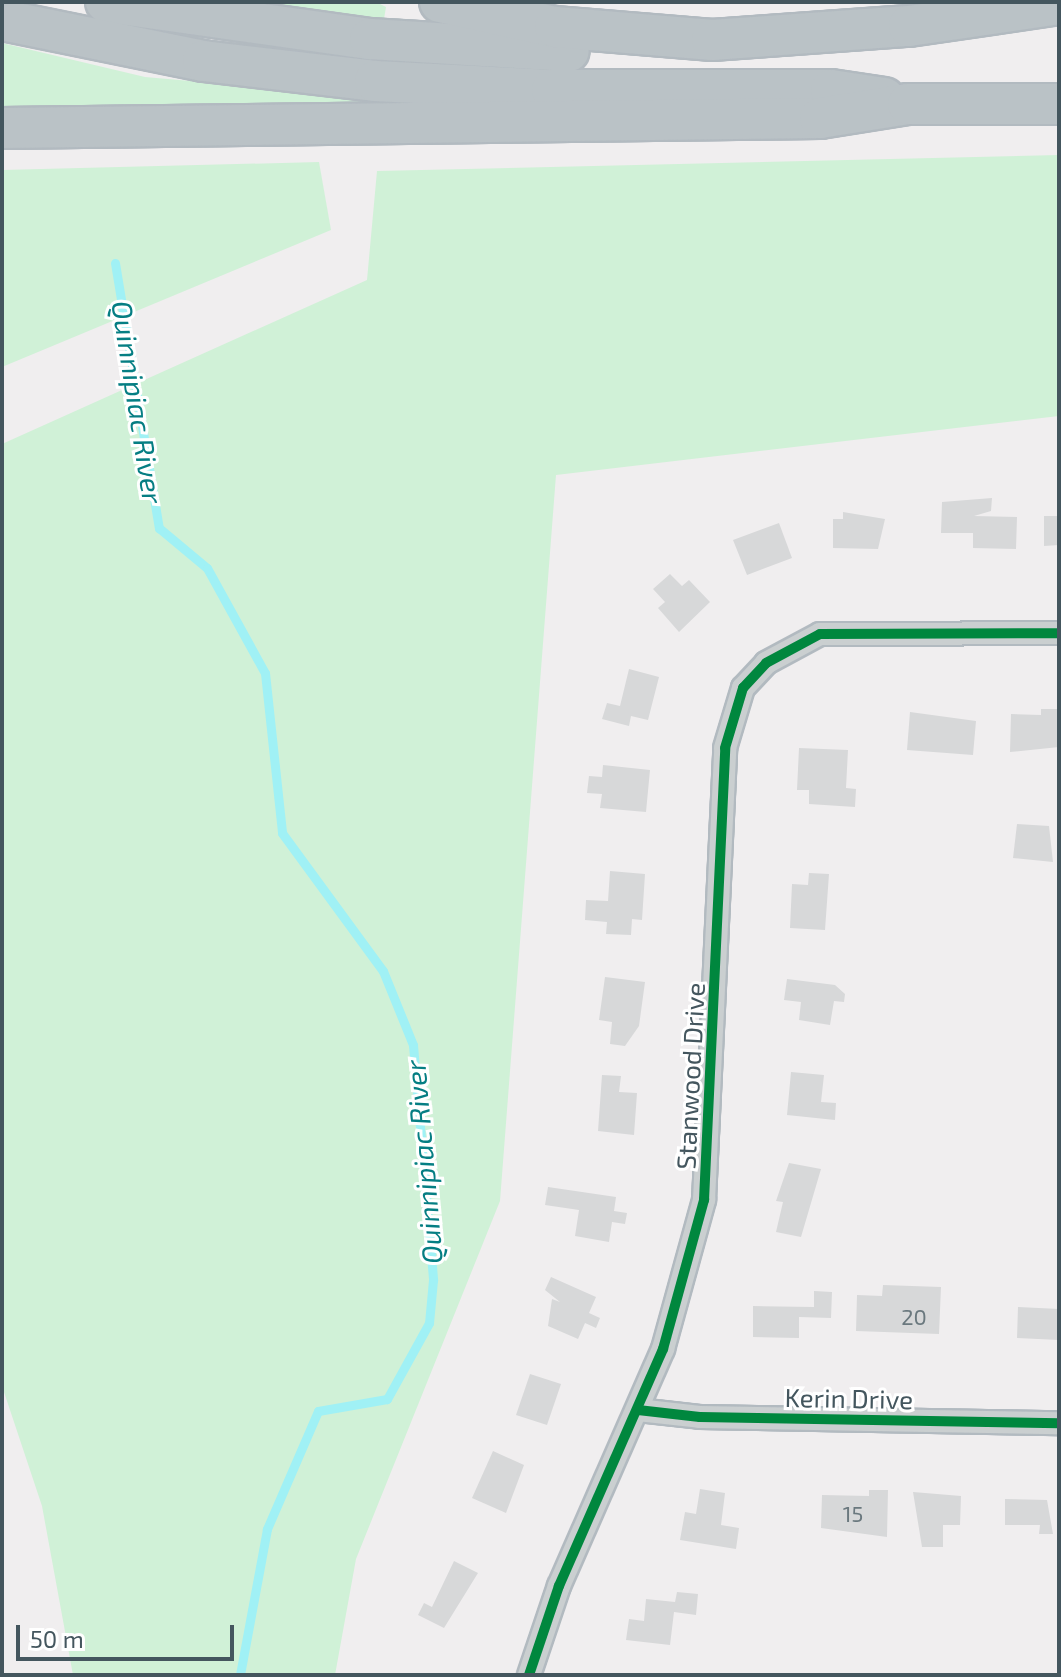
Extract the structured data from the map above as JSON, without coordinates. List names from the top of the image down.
{
  "streets": {
    "street": ["Stanwood Drive", "Kerin Drive"]
  },
  "crossings": [
    ["Stanwood Drive", "Kerin Drive"]
  ],
  "water": ["Quinnipiac River"],
  "house_numbers": ["20", "15"],
  "scale_bar": "50 m"
}
